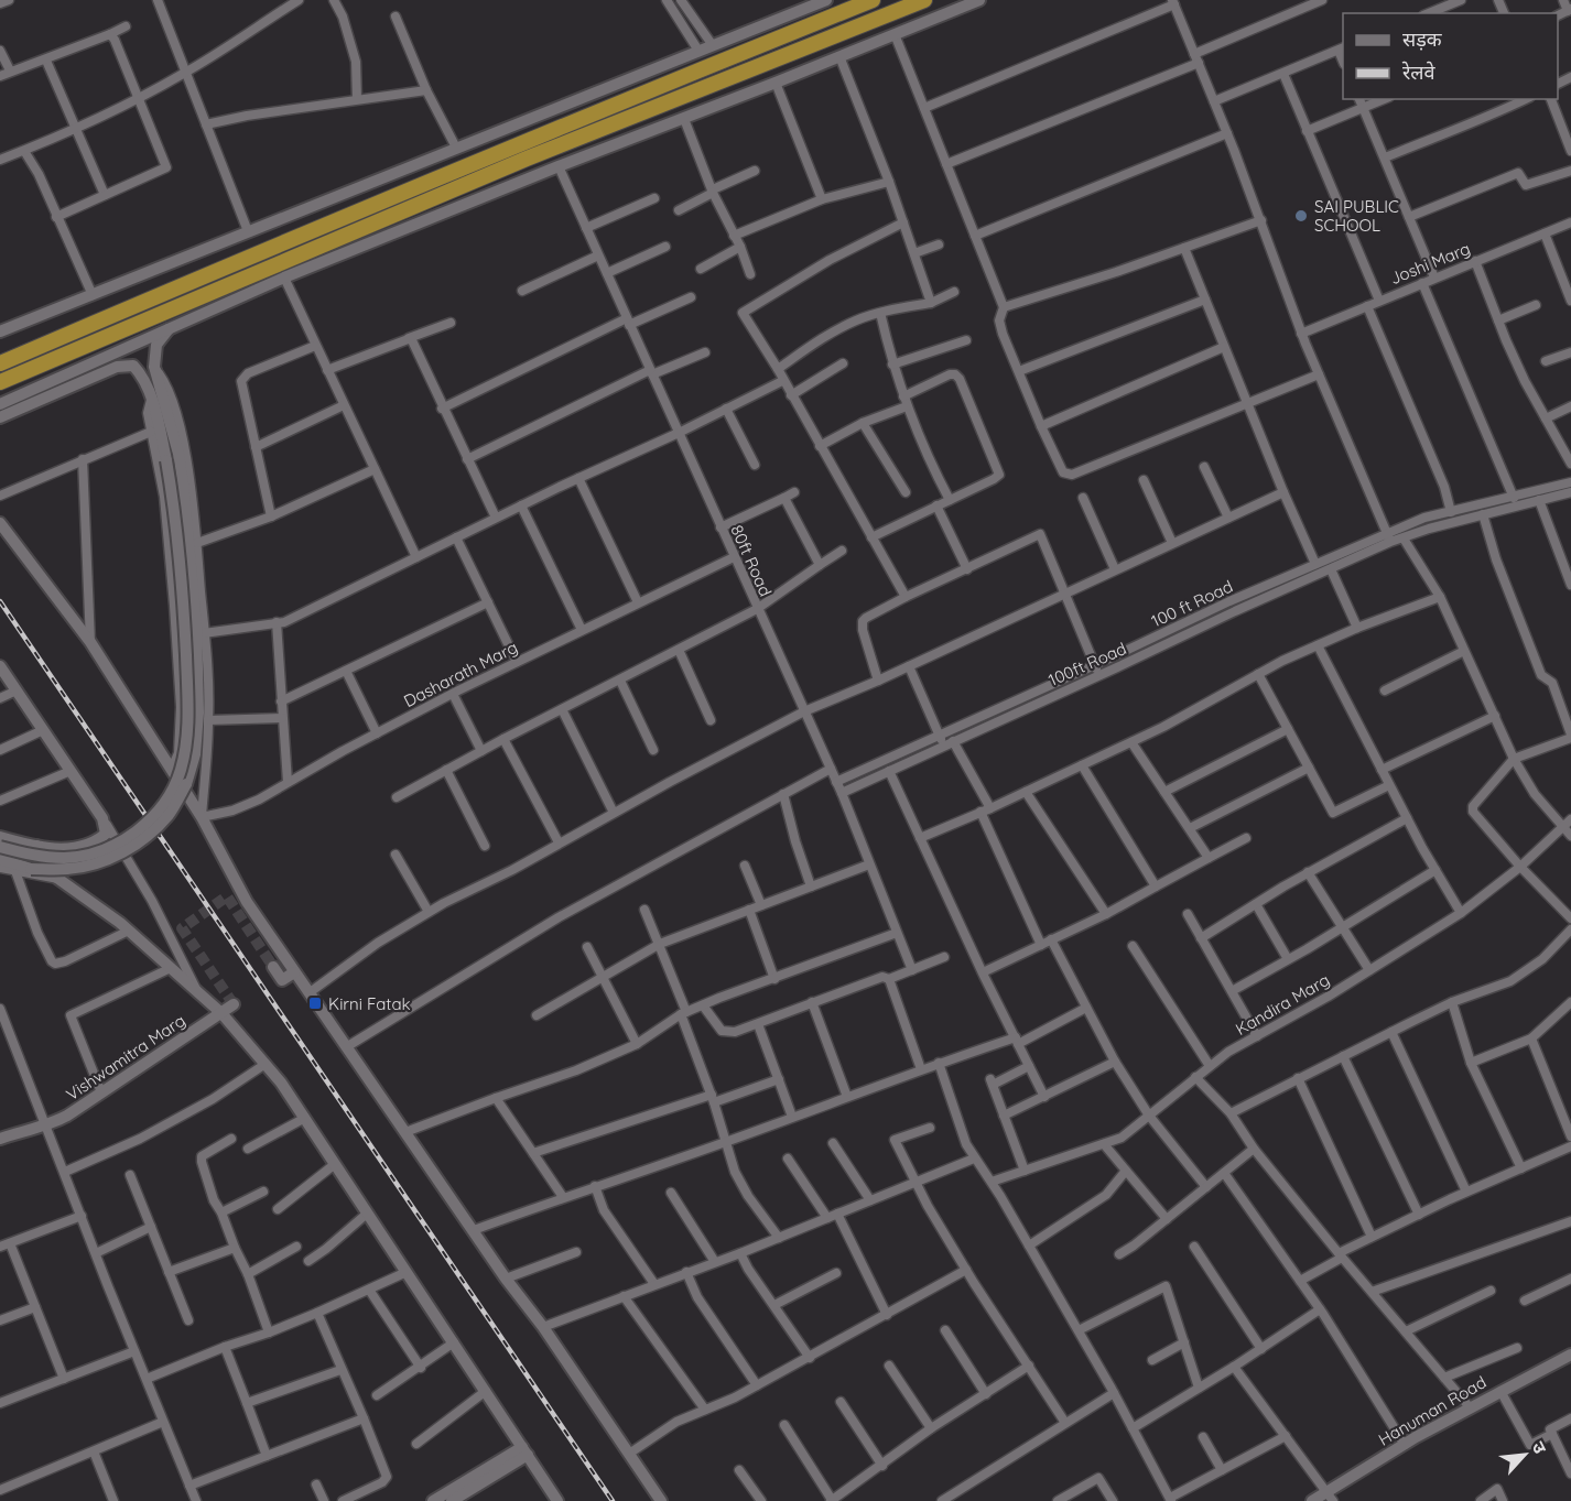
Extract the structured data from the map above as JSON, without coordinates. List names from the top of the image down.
{
  "streets": {
    "street": [
      "Joshi Marg",
      "80ft Road",
      "100 ft Road",
      "100ft Road",
      "Dasharath Marg",
      "Kandira Marg",
      "Vishwamitra Marg",
      "Hanuman Road"
    ]
  },
  "crossings": [
    ["80ft Road", "100 ft Road"],
    ["80ft Road", "100ft Road"],
    ["80ft Road", "Dasharath Marg"],
    ["100 ft Road", "100ft Road"]
  ],
  "places": {
    "other": ["SAI PUBLIC SCHOOL"],
    "transit": ["Kirni Fatak"]
  },
  "legend": ["सड़क", "रेलवे"],
  "north": "top right"
}
